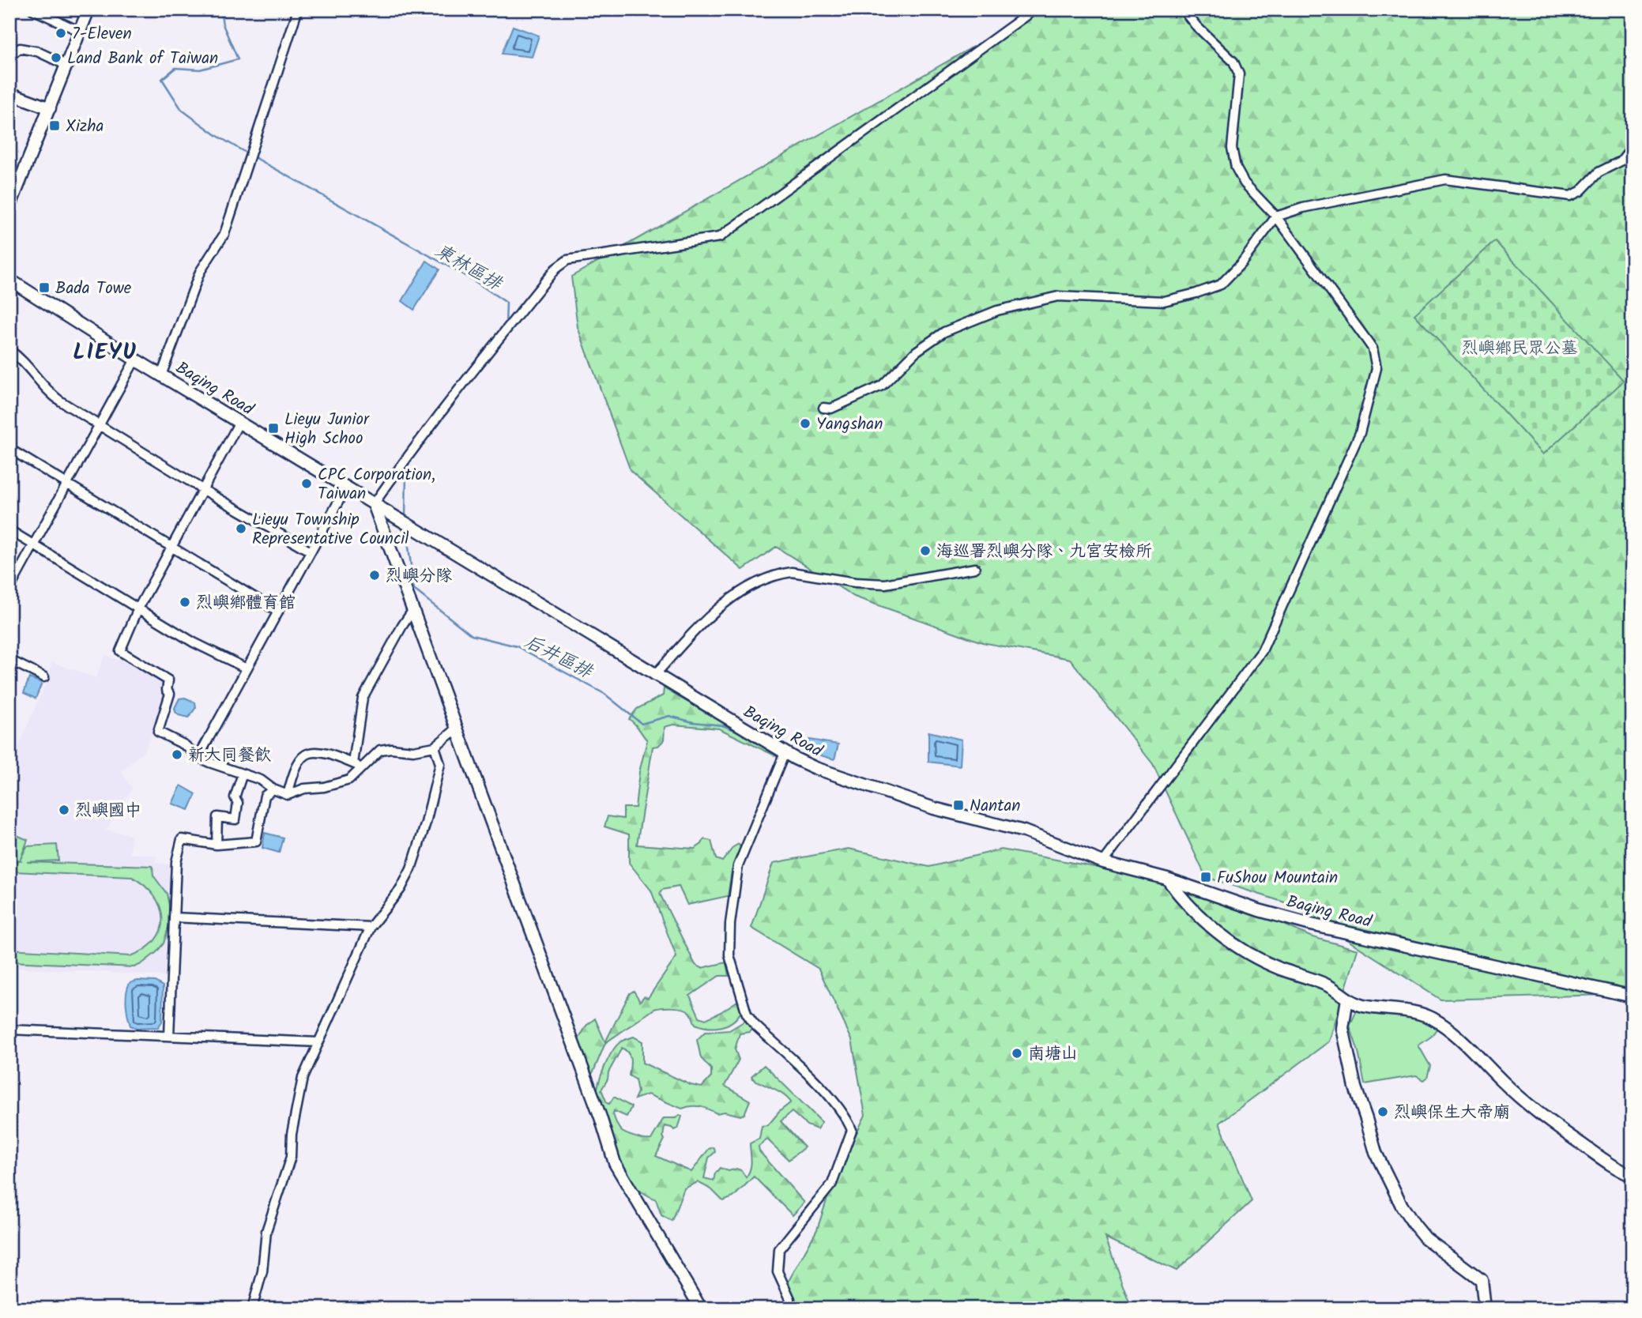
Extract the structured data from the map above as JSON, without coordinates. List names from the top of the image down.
{
  "streets": {
    "main road": ["Baqing Road"]
  },
  "districts": ["LIEYU"],
  "water": ["東林區排", "后井區排"],
  "parks": ["烈嶼鄉民眾公墓"],
  "places": {
    "other": [
      "7-Eleven",
      "Land Bank of Taiwan",
      "Yangshan",
      "CPC Corporation, Taiwan",
      "Lieyu Township Representative Council",
      "海巡署烈嶼分隊、九宮安檢所",
      "烈嶼分隊",
      "烈嶼鄉體育館",
      "新大同餐飲",
      "烈嶼國中",
      "南塘山",
      "烈嶼保生大帝廟"
    ],
    "transit": [
      "Xizha",
      "Bada Towe",
      "Lieyu Junior High Schoo",
      "Nantan",
      "FuShou Mountain"
    ]
  }
}
